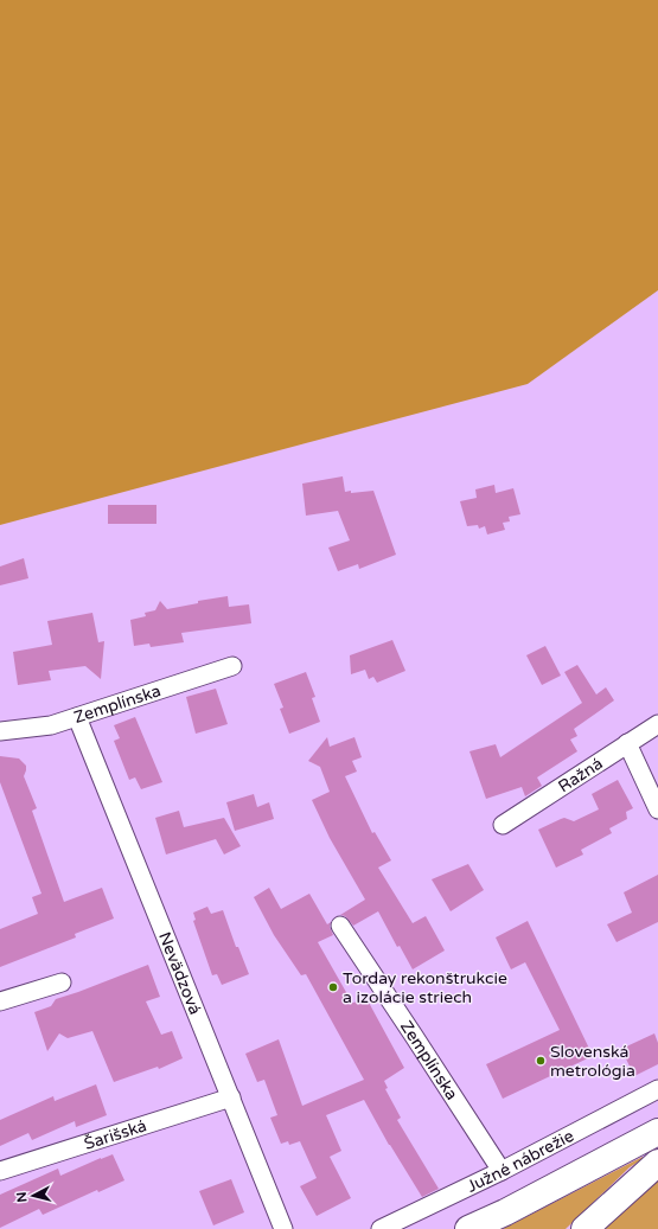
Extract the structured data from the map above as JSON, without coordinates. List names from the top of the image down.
{
  "streets": {
    "street": [
      "Zemplínska",
      "Ražná",
      "Nevädzová",
      "Šarišská",
      "Južné nábrežie"
    ]
  },
  "crossings": [
    ["Zemplínska", "Nevädzová"],
    ["Zemplínska", "Južné nábrežie"],
    ["Nevädzová", "Šarišská"]
  ],
  "places": ["Torday rekonštrukcie a izolácie striech", "Slovenská metrológia"],
  "north": "left"
}
